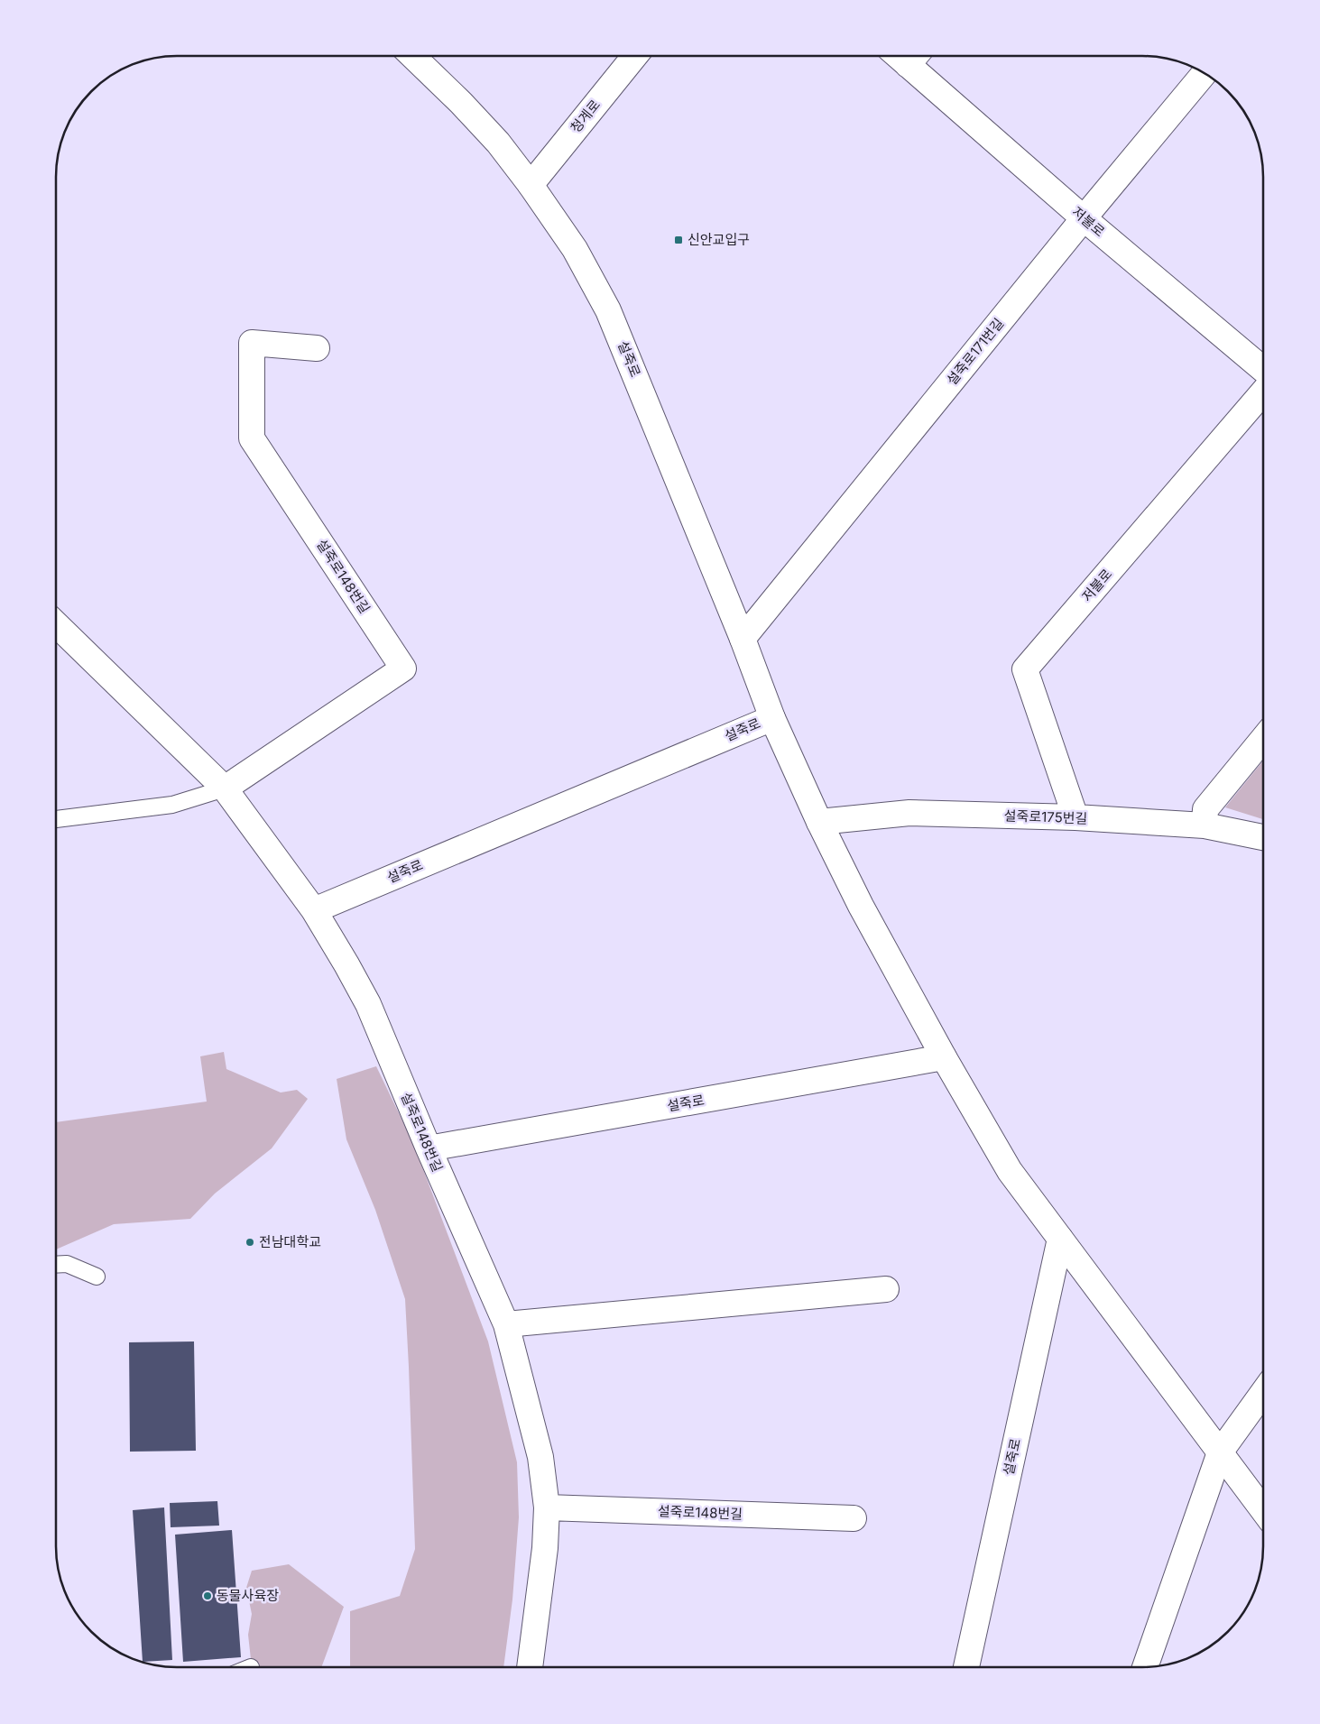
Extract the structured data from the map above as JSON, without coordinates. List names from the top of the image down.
{
  "streets": {
    "street": [
      "청계로",
      "저불로",
      "설죽로171번길",
      "설죽로",
      "설죽로148번길",
      "설죽로175번길"
    ]
  },
  "crossings": [
    ["청계로", "설죽로"],
    ["저불로", "설죽로171번길"],
    ["저불로", "설죽로175번길"],
    ["설죽로171번길", "설죽로"],
    ["설죽로", "설죽로148번길"],
    ["설죽로", "설죽로175번길"]
  ],
  "places": {
    "transit": ["신안교입구"],
    "other": ["전남대학교", "동물사육장"]
  }
}
